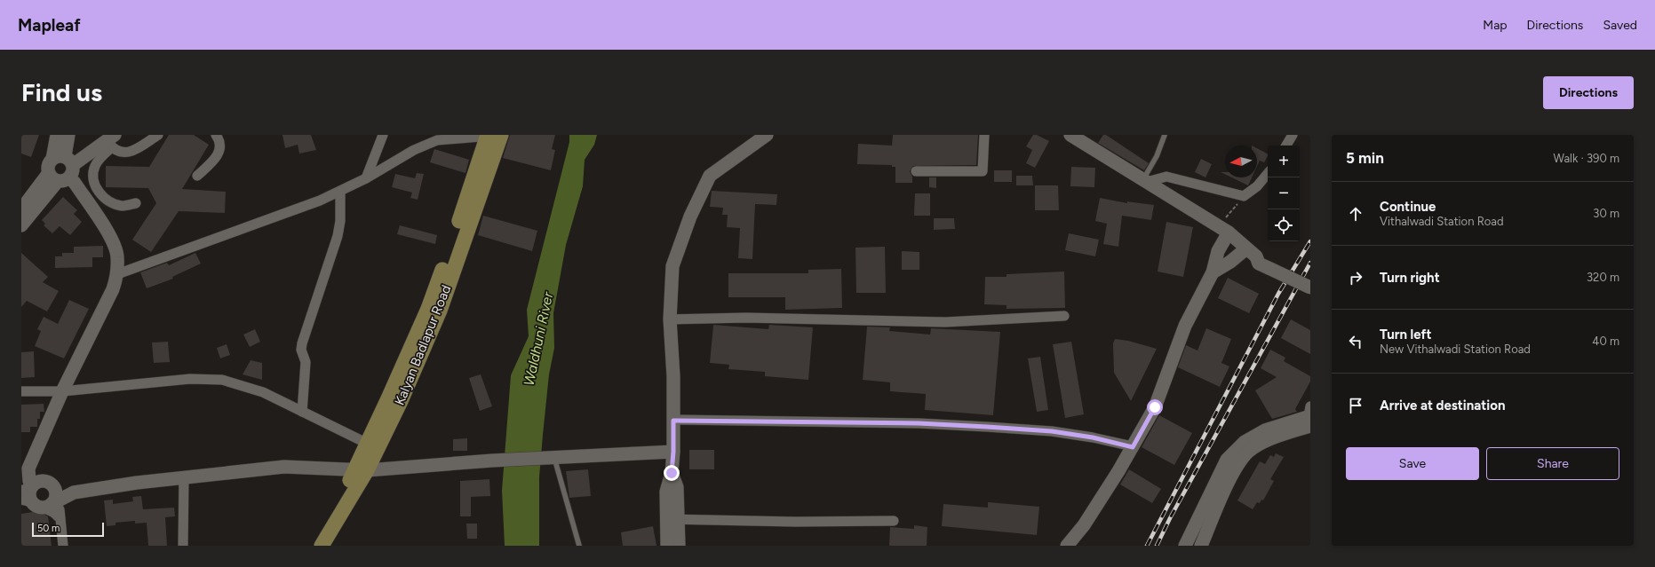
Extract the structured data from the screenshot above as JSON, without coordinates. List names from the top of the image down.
{
  "streets": {
    "main road": ["Kalyan Badlapur Road"]
  },
  "water": ["Waldhuni River"],
  "scale_bar": "50 m",
  "north": "left",
  "page": {
    "header": "Mapleaf",
    "nav": ["Map", "Directions", "Saved"],
    "buttons": [
      "Directions",
      ["Save", "Share"]
    ],
    "title": "Find us",
    "heading": ["5 min", "Walk · 390 m"],
    "map_buttons": ["+", "−"],
    "list": [
      ["Continue", "Vithalwadi Station Road", "30 m"],
      ["Turn right", "320 m"],
      ["Turn left", "New Vithalwadi Station Road", "40 m"],
      "Arrive at destination"
    ],
    "scale": "50 m"
  }
}
